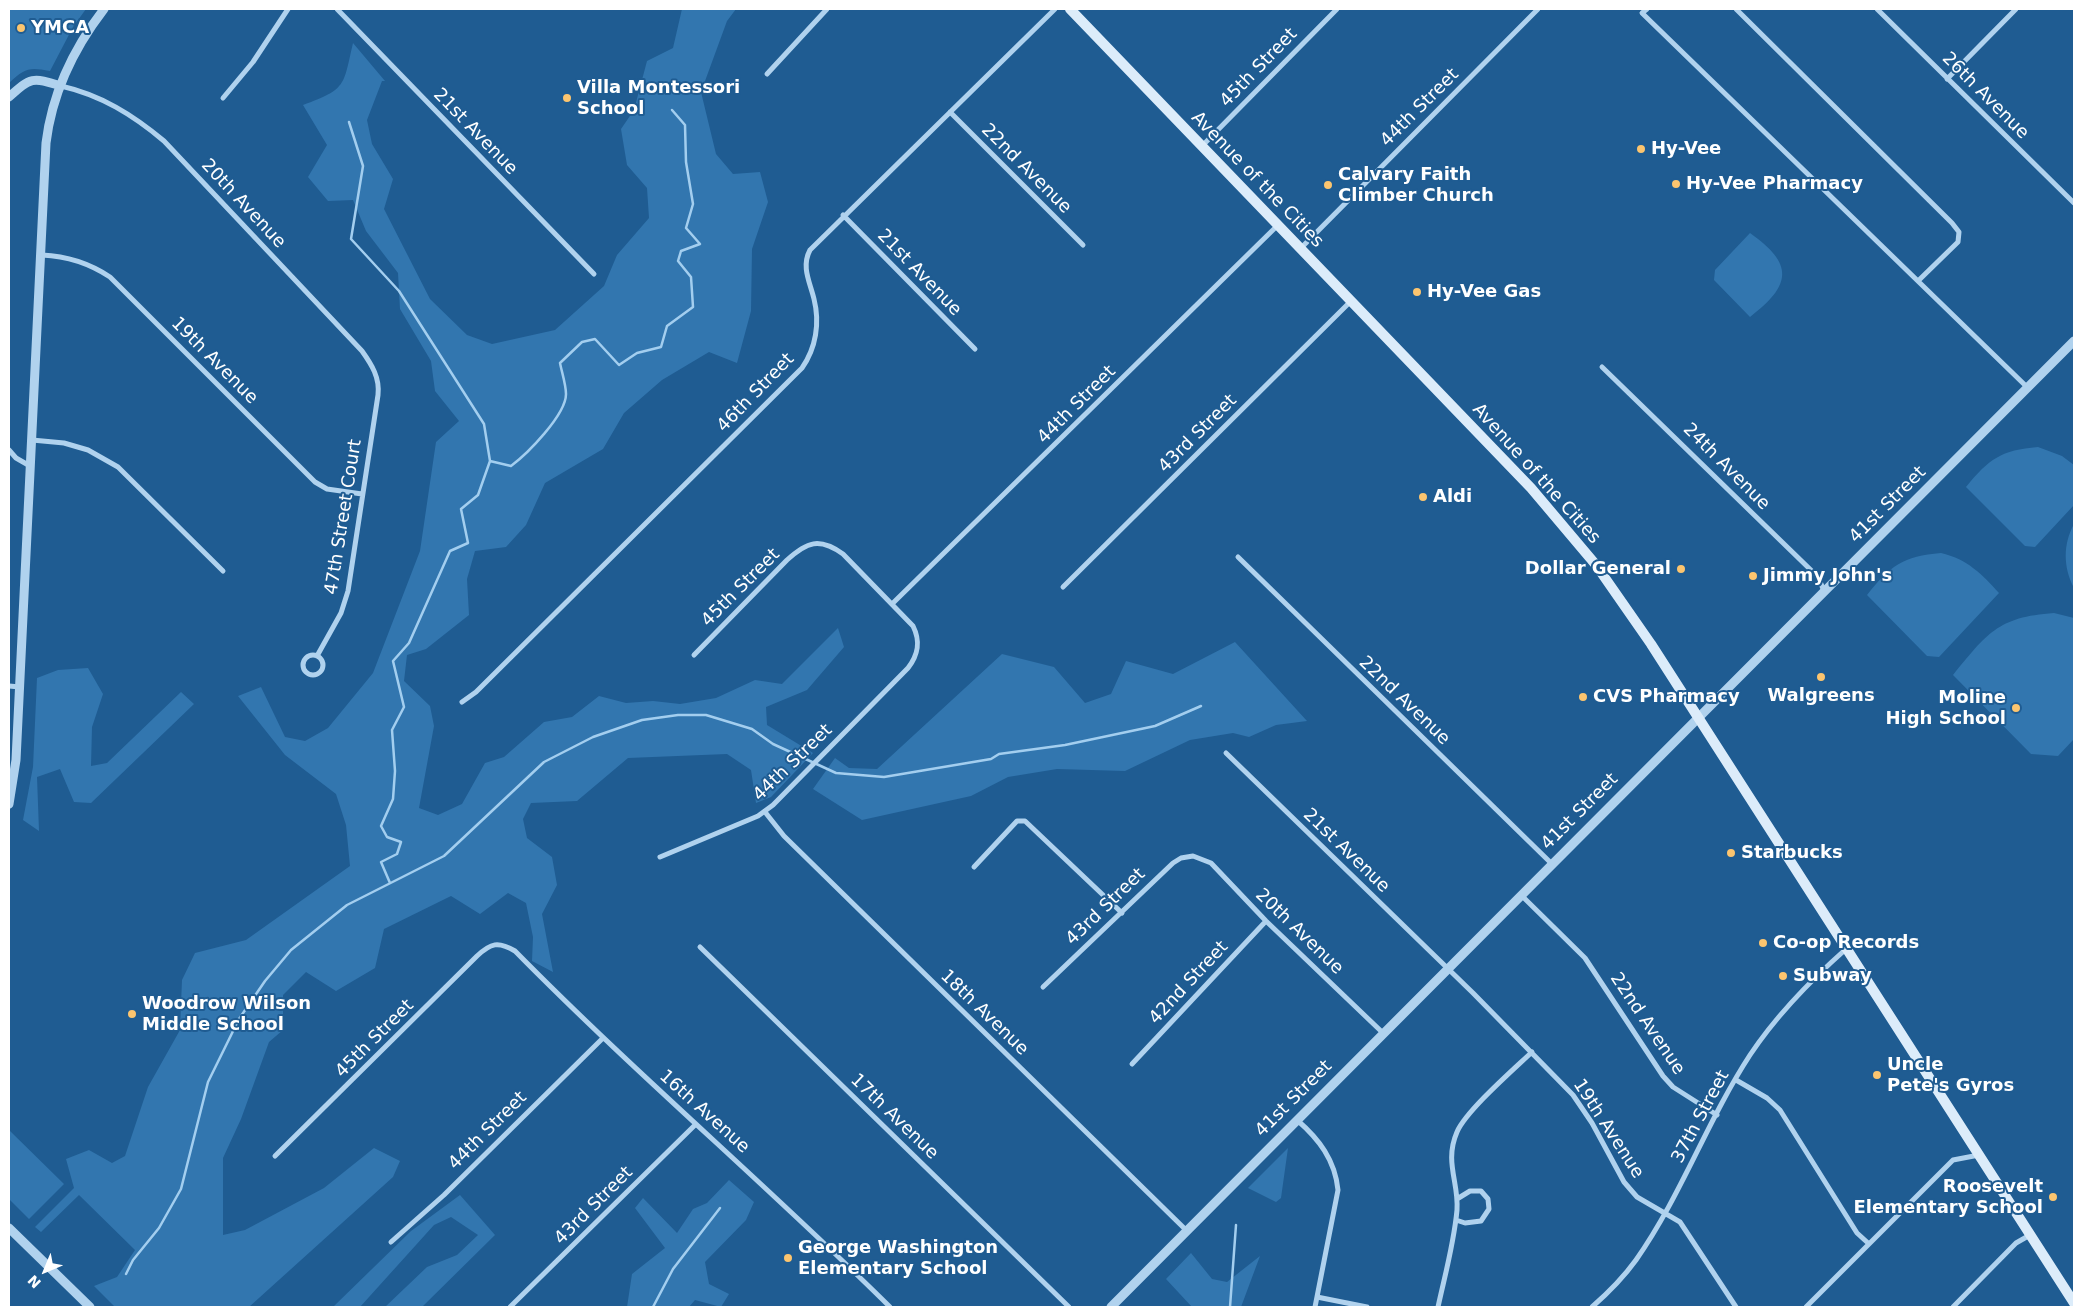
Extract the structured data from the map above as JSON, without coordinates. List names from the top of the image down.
{
  "streets": {
    "main road": ["Avenue of the Cities"],
    "street": [
      "45th Street",
      "26th Avenue",
      "44th Street",
      "21st Avenue",
      "22nd Avenue",
      "20th Avenue",
      "19th Avenue",
      "46th Street",
      "43rd Street",
      "24th Avenue",
      "41st Street",
      "47th Street Court",
      "42nd Street",
      "18th Avenue",
      "16th Avenue",
      "17th Avenue",
      "37th Street"
    ]
  },
  "crossings": [
    ["45th Street", "44th Street"],
    ["45th Street", "Avenue of the Cities"],
    ["45th Street", "16th Avenue"],
    ["44th Street", "Avenue of the Cities"],
    ["44th Street", "18th Avenue"],
    ["44th Street", "16th Avenue"],
    ["21st Avenue", "19th Avenue"],
    ["21st Avenue", "46th Street"],
    ["21st Avenue", "41st Street"],
    ["22nd Avenue", "46th Street"],
    ["22nd Avenue", "41st Street"],
    ["22nd Avenue", "37th Street"],
    ["Avenue of the Cities", "43rd Street"],
    ["Avenue of the Cities", "41st Street"],
    ["Avenue of the Cities", "37th Street"],
    ["20th Avenue", "43rd Street"],
    ["20th Avenue", "41st Street"],
    ["20th Avenue", "47th Street Court"],
    ["20th Avenue", "42nd Street"],
    ["19th Avenue", "41st Street"],
    ["19th Avenue", "47th Street Court"],
    ["19th Avenue", "37th Street"],
    ["43rd Street", "16th Avenue"],
    ["24th Avenue", "41st Street"],
    ["41st Street", "18th Avenue"]
  ],
  "places": [
    "YMCA",
    "Villa Montessori School",
    "Hy-Vee",
    "Hy-Vee Pharmacy",
    "Calvary Faith Climber Church",
    "Hy-Vee Gas",
    "Aldi",
    "Dollar General",
    "Jimmy John's",
    "Walgreens",
    "CVS Pharmacy",
    "Moline High School",
    "Starbucks",
    "Co-op Records",
    "Subway",
    "Woodrow Wilson Middle School",
    "Uncle Pete's Gyros",
    "Roosevelt Elementary School",
    "George Washington Elementary School"
  ],
  "north": "bottom left"
}
